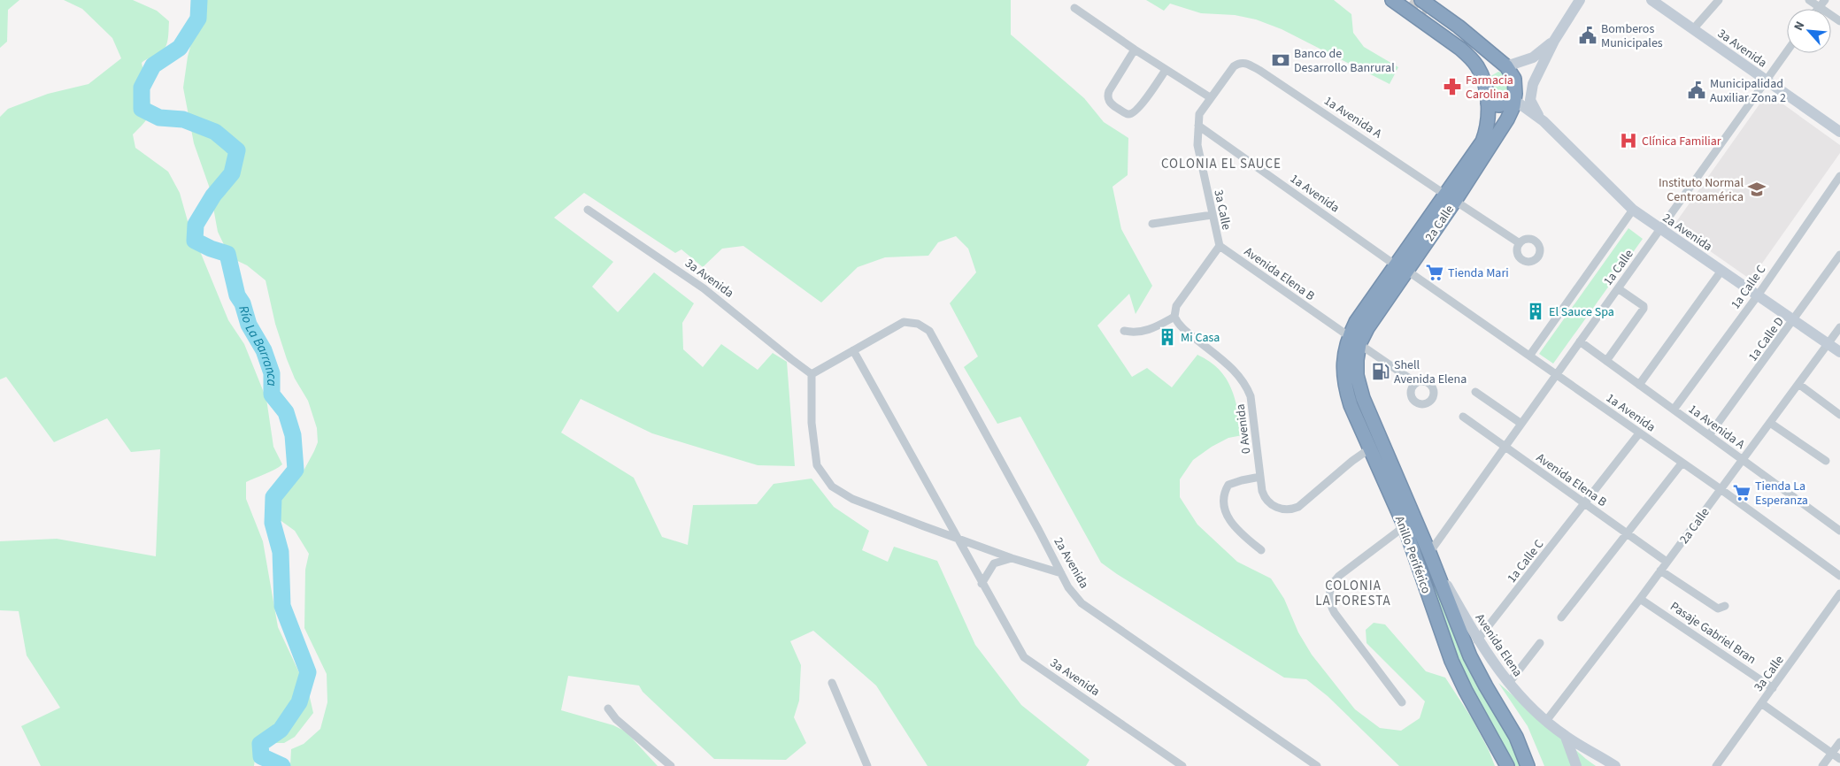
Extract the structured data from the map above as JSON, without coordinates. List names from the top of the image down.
{
  "streets": {
    "highway": ["2a Calle", "Anillo Periférico"],
    "street": [
      "3a Avenida",
      "1a Avenida A",
      "1a Avenida",
      "3a Calle",
      "2a Avenida",
      "1a Calle",
      "Avenida Elena B",
      "1a Calle C",
      "1a Calle D",
      "0 Avenida",
      "Pasaje Gabriel Bran",
      "Avenida Elena"
    ]
  },
  "crossings": [
    ["3a Avenida", "2a Avenida"],
    ["3a Avenida", "1a Calle"],
    ["1a Avenida A", "3a Calle"],
    ["1a Avenida A", "2a Calle"],
    ["1a Avenida A", "1a Calle"],
    ["1a Avenida A", "1a Calle C"],
    ["1a Avenida A", "1a Calle D"],
    ["1a Avenida", "3a Calle"],
    ["1a Avenida", "2a Calle"],
    ["1a Avenida", "1a Calle"],
    ["1a Avenida", "1a Calle C"],
    ["3a Calle", "Avenida Elena B"],
    ["3a Calle", "0 Avenida"],
    ["3a Calle", "Pasaje Gabriel Bran"],
    ["2a Calle", "2a Avenida"],
    ["2a Calle", "Avenida Elena B"],
    ["2a Calle", "Anillo Periférico"],
    ["2a Calle", "Pasaje Gabriel Bran"],
    ["2a Calle", "Avenida Elena"],
    ["2a Avenida", "1a Calle"],
    ["2a Avenida", "1a Calle C"],
    ["2a Avenida", "1a Calle D"],
    ["1a Calle", "Avenida Elena B"],
    ["1a Calle", "Anillo Periférico"],
    ["1a Calle", "Avenida Elena"],
    ["Avenida Elena B", "1a Calle C"],
    ["Avenida Elena B", "Anillo Periférico"],
    ["1a Calle C", "Avenida Elena"],
    ["0 Avenida", "Anillo Periférico"],
    ["Anillo Periférico", "Avenida Elena"]
  ],
  "districts": ["COLONIA EL SAUCE", "COLONIA LA FORESTA"],
  "water": ["Río La Barranca"],
  "places": {
    "public building": ["Bomberos Municipales", "Municipalidad Auxiliar Zona 2"],
    "bank": ["Banco de Desarrollo Banrural"],
    "pharmacy": ["Farmacia Carolina"],
    "hospital": ["Clínica Familiar"],
    "school or university": ["Instituto Normal Centroamérica"],
    "supermarket": ["Tienda Mari", "Tienda La Esperanza"],
    "building": ["El Sauce Spa", "Mi Casa"],
    "fuel station": ["Shell Avenida Elena"]
  },
  "north": "top left"
}
